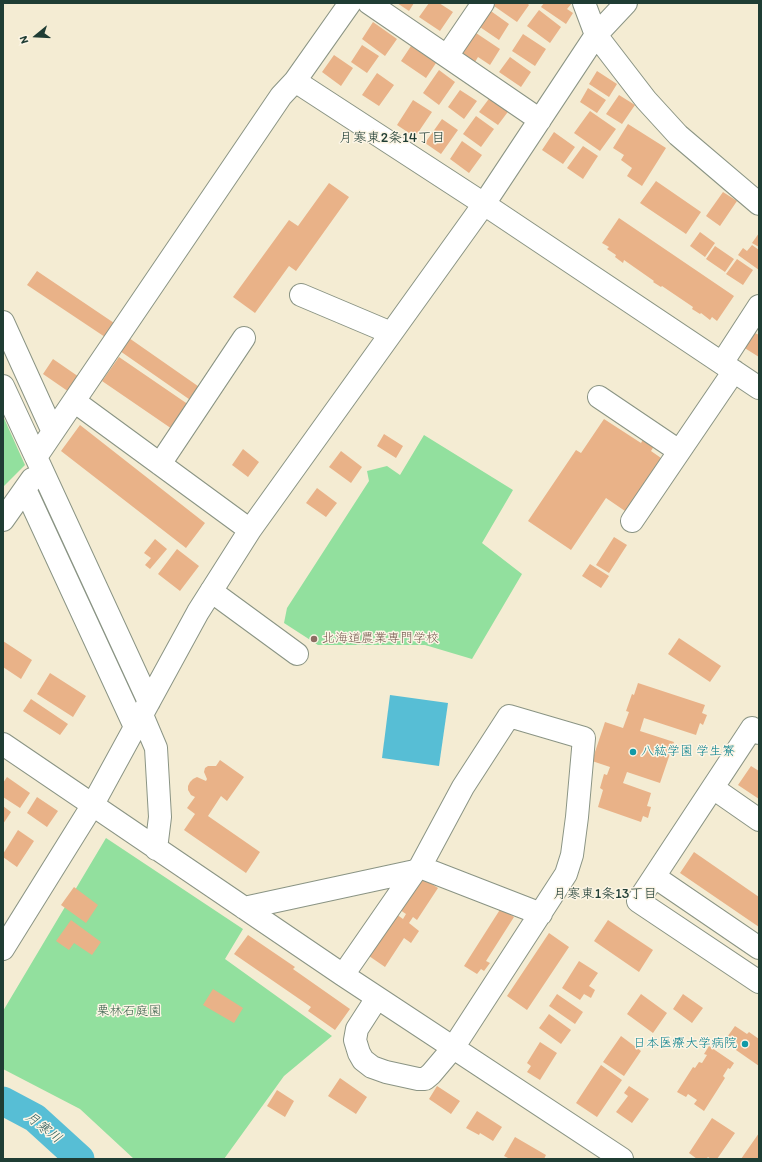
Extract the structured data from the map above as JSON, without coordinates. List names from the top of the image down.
{
  "districts": ["月寒東2条14丁目", "月寒東1条13丁目"],
  "water": ["月寒川"],
  "parks": ["栗林石庭園"],
  "places": ["北海道農業専門学校", "八紘学園 学生寮", "日本医療大学病院"],
  "north": "left"
}
